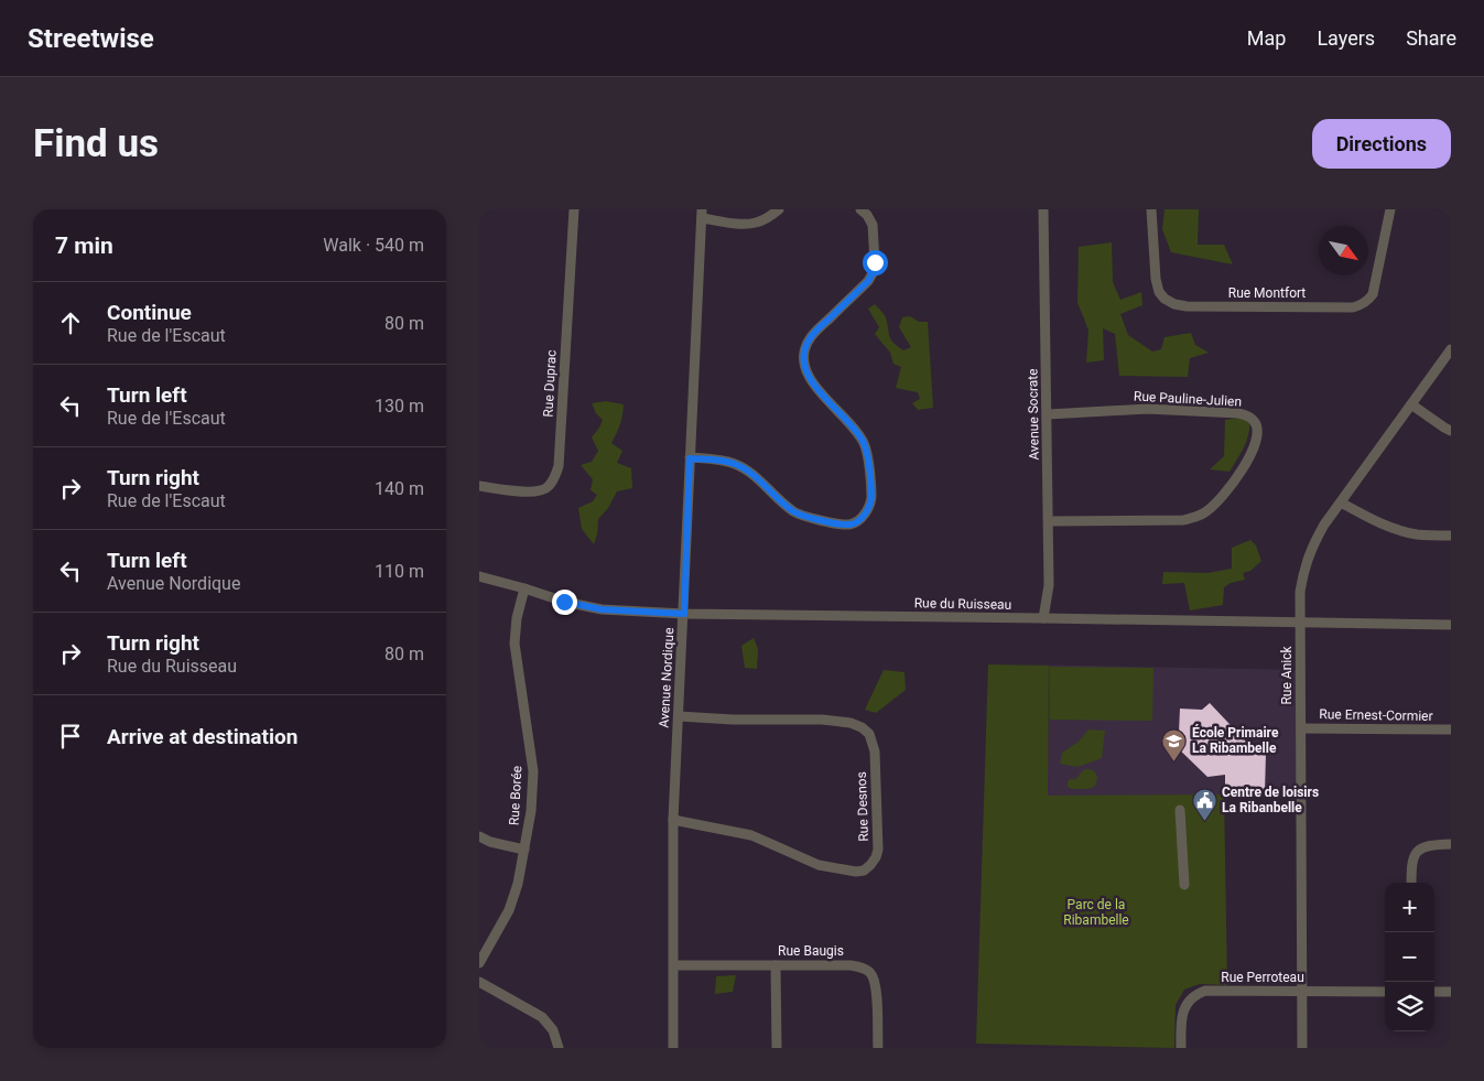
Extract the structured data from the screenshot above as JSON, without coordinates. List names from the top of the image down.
{
  "streets": {
    "street": [
      "Rue Montfort",
      "Rue Duprac",
      "Rue Pauline-Julien",
      "Avenue Socrate",
      "Rue du Ruisseau",
      "Rue Anick",
      "Avenue Nordique",
      "Rue Ernest-Cormier",
      "Rue Borée",
      "Rue Desnos",
      "Rue Baugis",
      "Rue Perroteau"
    ]
  },
  "crossings": [
    ["Rue Pauline-Julien", "Avenue Socrate"],
    ["Avenue Socrate", "Rue du Ruisseau"],
    ["Rue du Ruisseau", "Rue Anick"],
    ["Rue du Ruisseau", "Avenue Nordique"],
    ["Rue du Ruisseau", "Rue Borée"],
    ["Rue Anick", "Rue Ernest-Cormier"],
    ["Rue Anick", "Rue Perroteau"],
    ["Avenue Nordique", "Rue Desnos"],
    ["Avenue Nordique", "Rue Baugis"]
  ],
  "parks": ["Parc de la Ribambelle"],
  "places": {
    "school or university": ["École Primaire La Ribambelle"],
    "public building": ["Centre de loisirs La Ribanbelle"]
  },
  "north": "bottom right",
  "page": {
    "header": "Streetwise",
    "nav": ["Map", "Layers", "Share"],
    "buttons": "Directions",
    "title": "Find us",
    "heading": ["7 min", "Walk · 540 m"],
    "list": [
      ["Continue", "Rue de l'Escaut", "80 m"],
      ["Turn left", "Rue de l'Escaut", "130 m"],
      ["Turn right", "Rue de l'Escaut", "140 m"],
      ["Turn left", "Avenue Nordique", "110 m"],
      ["Turn right", "Rue du Ruisseau", "80 m"],
      "Arrive at destination"
    ],
    "map_buttons": ["+", "−"]
  }
}
